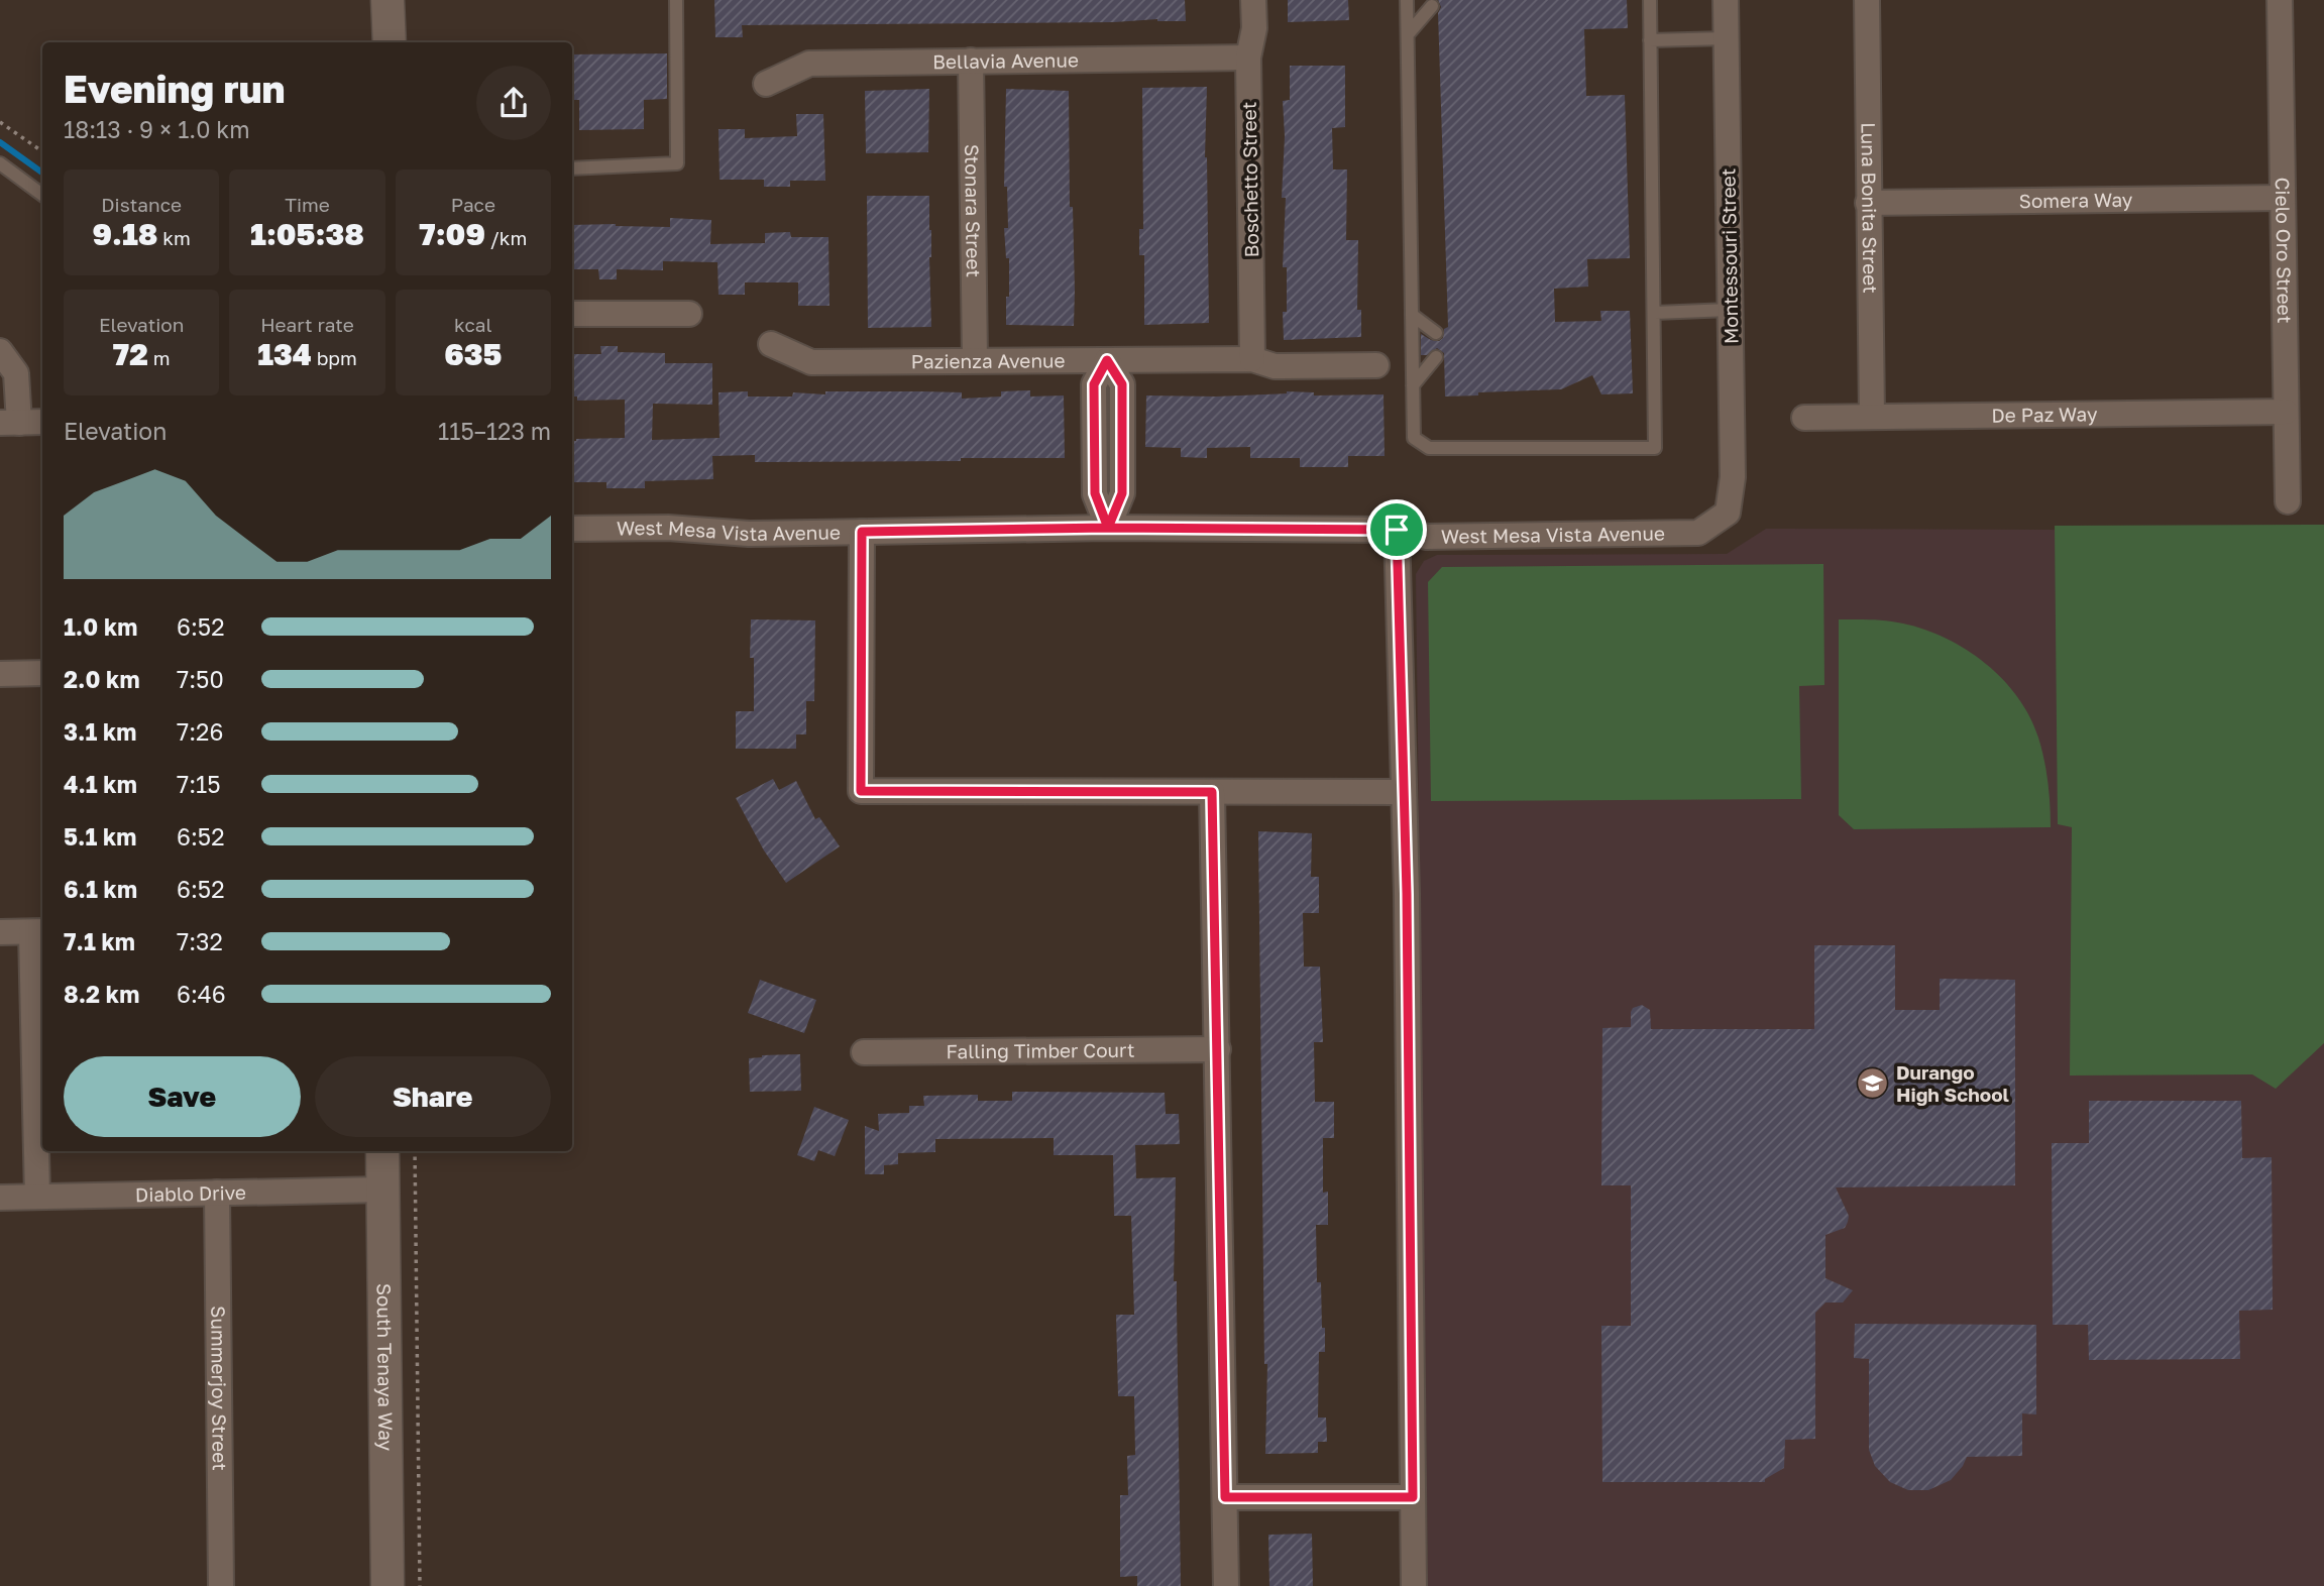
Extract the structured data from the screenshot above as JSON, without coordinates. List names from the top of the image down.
{
  "streets": {
    "street": [
      "Bellavia Avenue",
      "Boschetto Street",
      "Somera Way",
      "Luna Bonita Street",
      "Stonara Street",
      "Cielo Oro Street",
      "Montessouri Street",
      "Pazienza Avenue",
      "De Paz Way",
      "West Mesa Vista Avenue",
      "Falling Timber Court",
      "Diablo Drive",
      "South Tenaya Way",
      "Summerjoy Street"
    ]
  },
  "crossings": [
    ["Bellavia Avenue", "Boschetto Street"],
    ["Bellavia Avenue", "Stonara Street"],
    ["Boschetto Street", "Pazienza Avenue"],
    ["Somera Way", "Luna Bonita Street"],
    ["Somera Way", "Cielo Oro Street"],
    ["Luna Bonita Street", "De Paz Way"],
    ["Stonara Street", "Pazienza Avenue"],
    ["Cielo Oro Street", "De Paz Way"],
    ["Montessouri Street", "West Mesa Vista Avenue"],
    ["Diablo Drive", "South Tenaya Way"],
    ["Diablo Drive", "Summerjoy Street"]
  ],
  "places": {
    "school or university": ["Durango High School"]
  },
  "page": {
    "heading": ["Evening run", "18:13 · 9 × 1.0 km"],
    "stats": [
      ["Distance", "9.18 km"],
      ["Time", "1:05:38"],
      ["Pace", "7:09 /km"],
      ["Elevation", "72 m"],
      ["Heart rate", "134 bpm"],
      ["kcal", "635"]
    ],
    "chart": ["Elevation", "115–123 m"],
    "list": [
      {
        "name": "1.0 km",
        "note": "6:52"
      },
      {
        "name": "2.0 km",
        "note": "7:50"
      },
      {
        "name": "3.1 km",
        "note": "7:26"
      },
      {
        "name": "4.1 km",
        "note": "7:15"
      },
      {
        "name": "5.1 km",
        "note": "6:52"
      },
      {
        "name": "6.1 km",
        "note": "6:52"
      },
      {
        "name": "7.1 km",
        "note": "7:32"
      },
      {
        "name": "8.2 km",
        "note": "6:46"
      }
    ],
    "buttons": ["Save", "Share"]
  }
}
